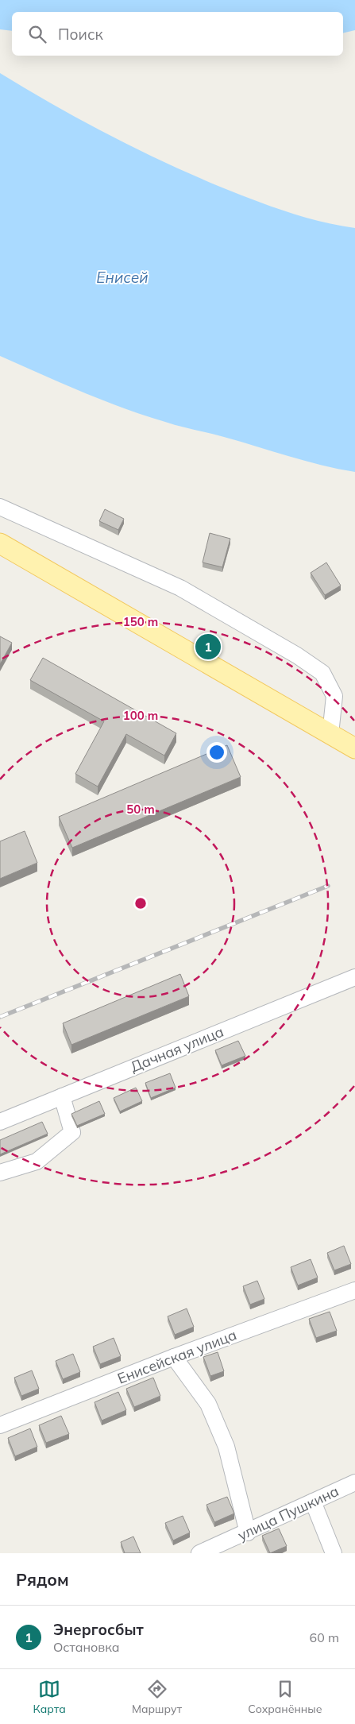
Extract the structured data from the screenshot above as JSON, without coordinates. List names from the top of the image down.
{
  "streets": {
    "street": ["Дачная улица", "Енисейская улица", "улица Пушкина"]
  },
  "water": ["Енисей"],
  "page": {
    "search": "Поиск",
    "pins": "1",
    "heading": "Рядом",
    "list": [
      {
        "mark": "1",
        "name": "Энергосбыт",
        "note": "Остановка",
        "value": "60 m"
      }
    ],
    "nav": ["Карта", "Маршрут", "Сохранённые"]
  },
  "rings": ["150 m", "100 m", "50 m"]
}
